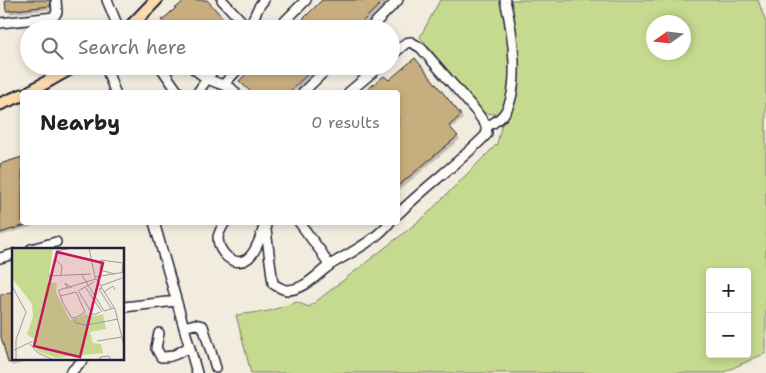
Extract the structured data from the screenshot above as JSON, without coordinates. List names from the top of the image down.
{
  "north": "left",
  "page": {
    "search": "Search here",
    "heading": ["Nearby", "0 results"],
    "map_buttons": ["+", "−"]
  }
}
